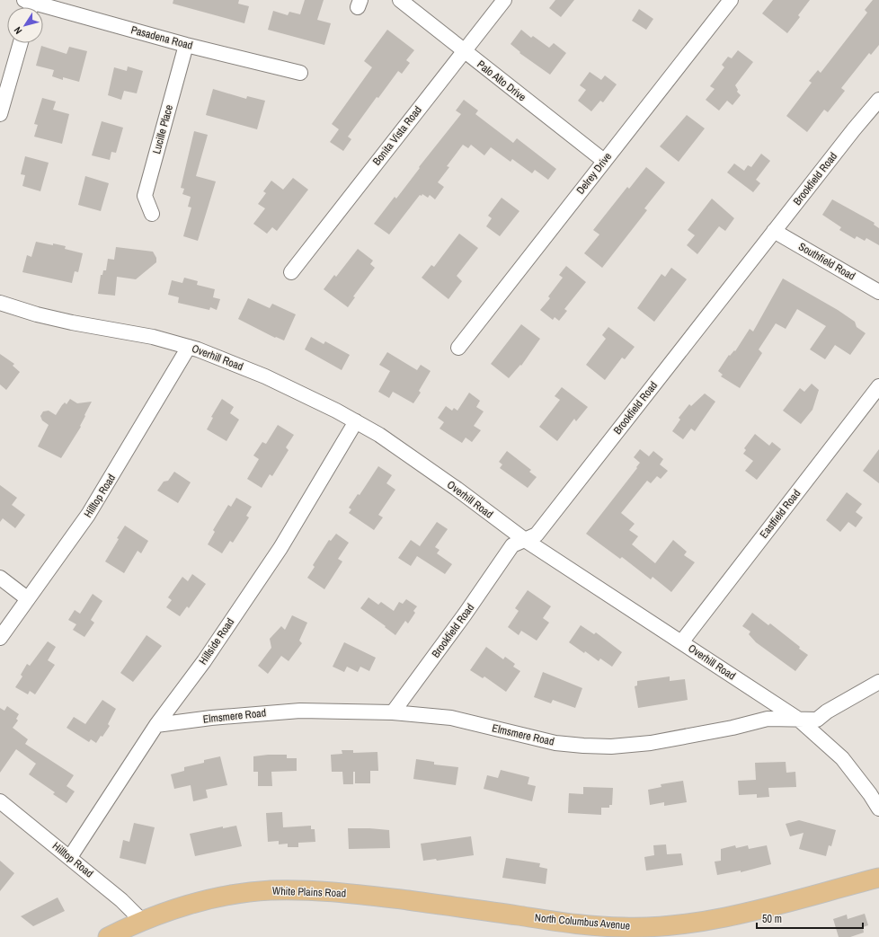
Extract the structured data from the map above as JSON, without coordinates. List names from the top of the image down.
{
  "streets": {
    "main road": ["White Plains Road", "North Columbus Avenue"],
    "street": [
      "Pasadena Road",
      "Palo Alto Drive",
      "Lucille Place",
      "Bonita Vista Road",
      "Delrey Drive",
      "Brookfield Road",
      "Southfield Road",
      "Overhill Road",
      "Hilltop Road",
      "Eastfield Road",
      "Hillside Road",
      "Elmsmere Road"
    ]
  },
  "crossings": [
    ["Pasadena Road", "Lucille Place"],
    ["Palo Alto Drive", "Bonita Vista Road"],
    ["Palo Alto Drive", "Delrey Drive"],
    ["Brookfield Road", "Southfield Road"],
    ["Brookfield Road", "Overhill Road"],
    ["Brookfield Road", "Elmsmere Road"],
    ["Overhill Road", "Hilltop Road"],
    ["Overhill Road", "Eastfield Road"],
    ["Overhill Road", "Hillside Road"],
    ["Overhill Road", "Elmsmere Road"],
    ["Hilltop Road", "Hillside Road"],
    ["Hilltop Road", "White Plains Road"],
    ["Hillside Road", "Elmsmere Road"],
    ["White Plains Road", "North Columbus Avenue"]
  ],
  "scale_bar": "50 m",
  "north": "bottom left"
}
